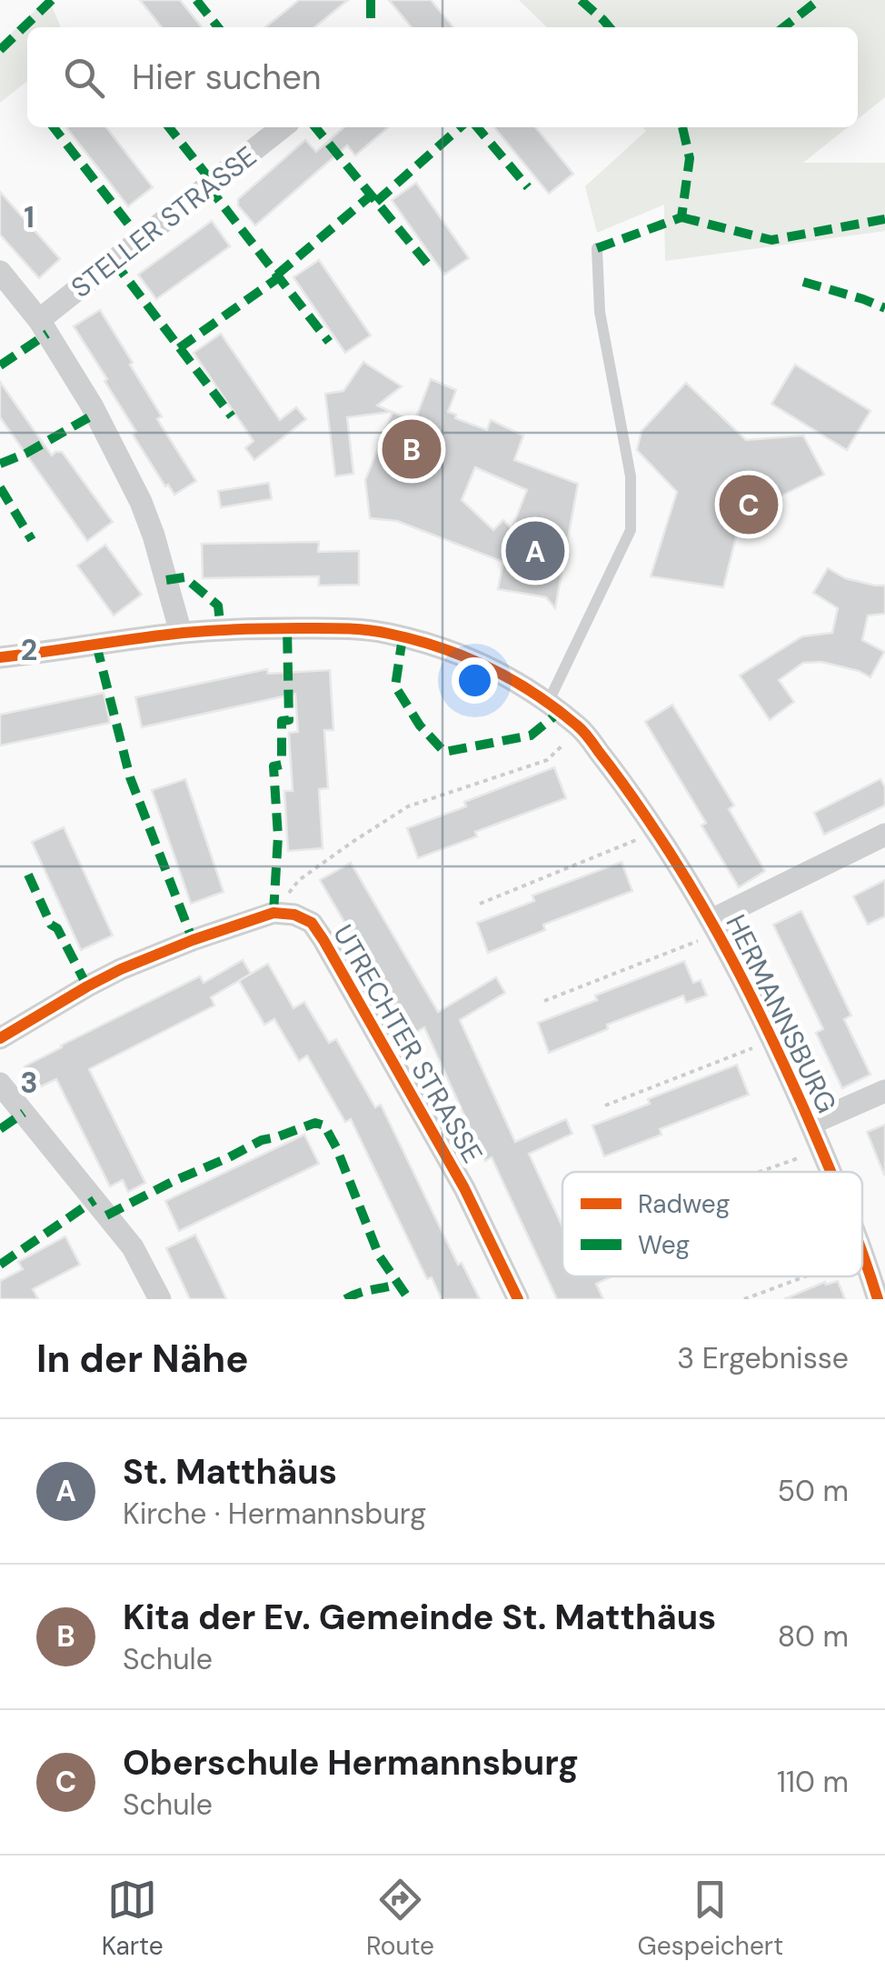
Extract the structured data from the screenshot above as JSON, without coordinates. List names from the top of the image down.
{
  "streets": {
    "street": ["STELLER STRASSE", "HERMANNSBURG", "UTRECHTER STRASSE"]
  },
  "legend": ["Radweg", "Weg"],
  "page": {
    "search": "Hier suchen",
    "pins": ["B", "C", "A"],
    "heading": ["In der Nähe", "3 Ergebnisse"],
    "list": [
      {
        "mark": "A",
        "name": "St. Matthäus",
        "note": "Kirche · Hermannsburg",
        "value": "50 m"
      },
      {
        "mark": "B",
        "name": "Kita der Ev. Gemeinde St. Matthäus",
        "note": "Schule",
        "value": "80 m"
      },
      {
        "mark": "C",
        "name": "Oberschule Hermannsburg",
        "note": "Schule",
        "value": "110 m"
      }
    ],
    "nav": ["Karte", "Route", "Gespeichert"]
  },
  "grid": {
    "rows": ["1", "2", "3"]
  }
}
